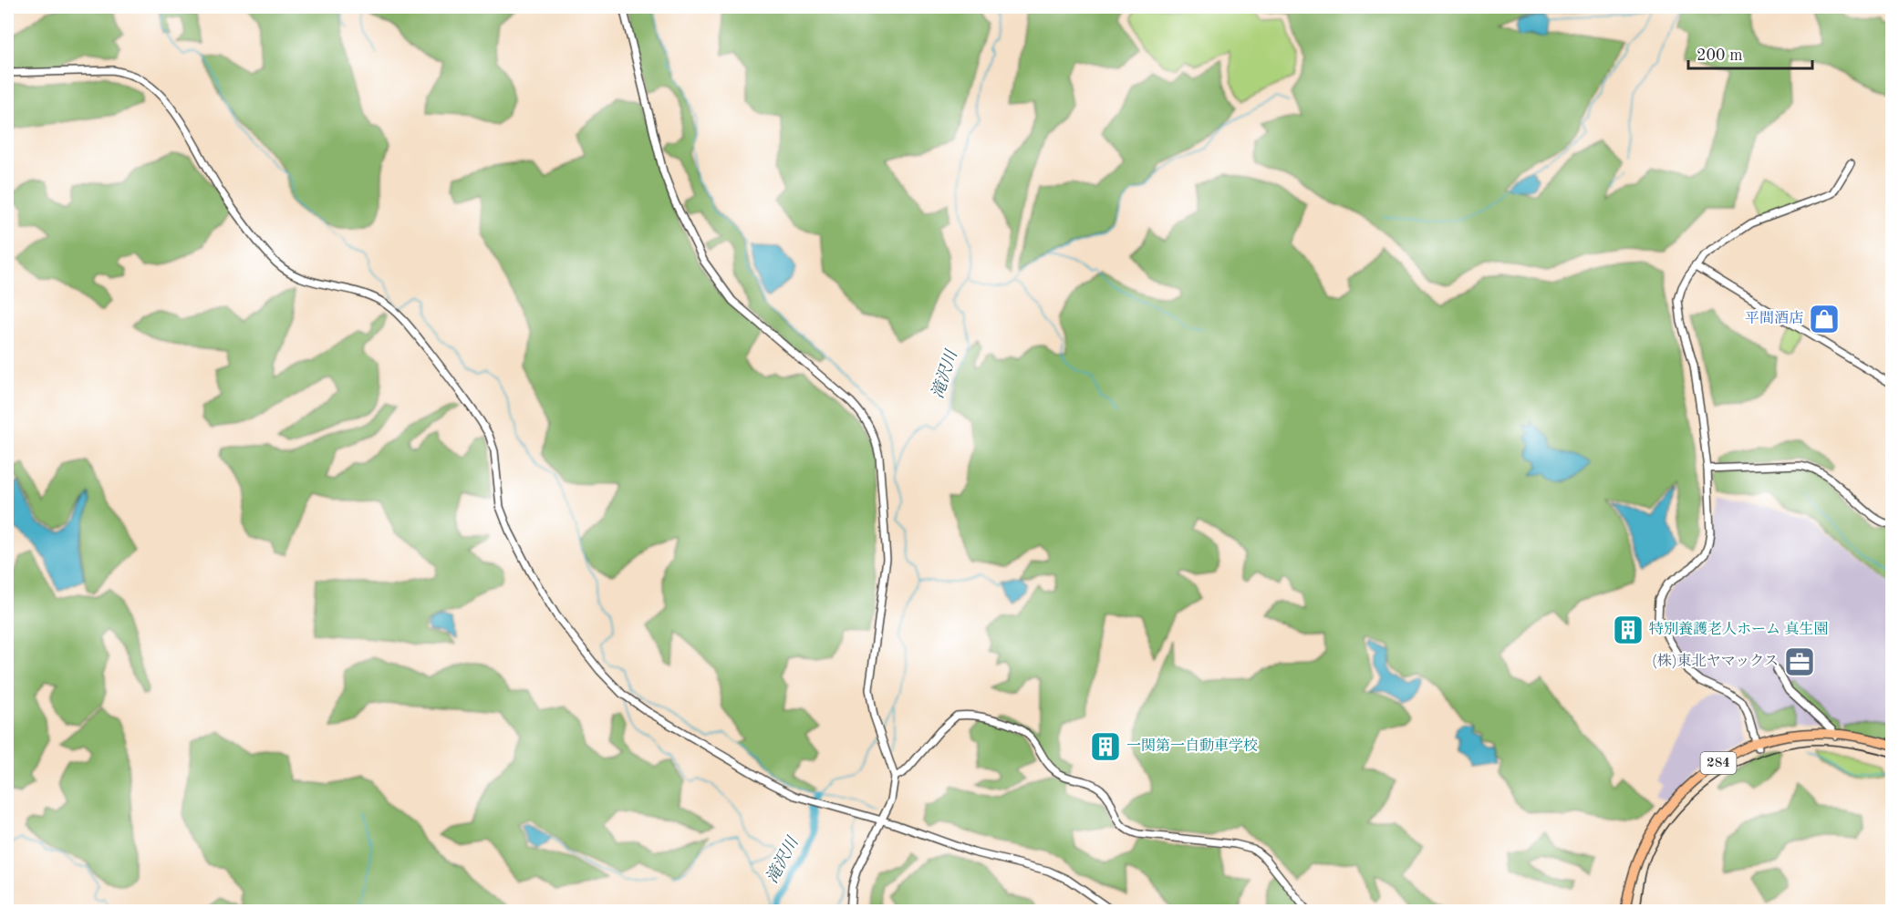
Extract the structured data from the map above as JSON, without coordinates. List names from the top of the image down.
{
  "streets": {
    "highway": ["284"]
  },
  "water": ["滝沢川"],
  "places": {
    "shop": ["平間酒店"],
    "building": ["特別養護老人ホーム 真生園", "一関第一自動車学校"],
    "office": ["(株)東北ヤマックス"]
  },
  "scale_bar": "200 m"
}
